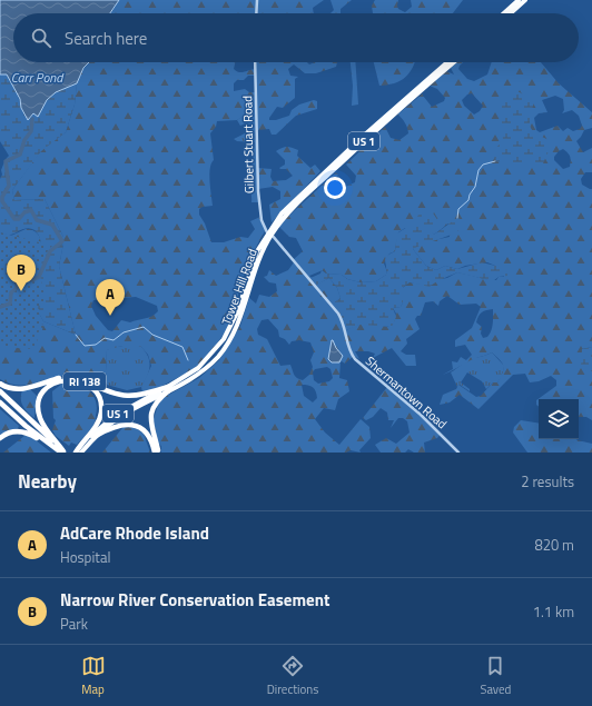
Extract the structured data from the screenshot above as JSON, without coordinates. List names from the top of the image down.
{
  "streets": {
    "highway": ["US 1", "Tower Hill Road", "RI 138"],
    "street": ["Gilbert Stuart Road", "Shermantown Road"]
  },
  "crossings": [
    ["Gilbert Stuart Road", "Tower Hill Road"],
    ["Gilbert Stuart Road", "Shermantown Road"],
    ["Tower Hill Road", "RI 138"],
    ["Tower Hill Road", "Shermantown Road"]
  ],
  "water": ["Carr Pond"],
  "page": {
    "search": "Search here",
    "pins": ["B", "A"],
    "heading": ["Nearby", "2 results"],
    "list": [
      {
        "mark": "A",
        "name": "AdCare Rhode Island",
        "note": "Hospital",
        "value": "820 m"
      },
      {
        "mark": "B",
        "name": "Narrow River Conservation Easement",
        "note": "Park",
        "value": "1.1 km"
      }
    ],
    "nav": ["Map", "Directions", "Saved"]
  }
}
